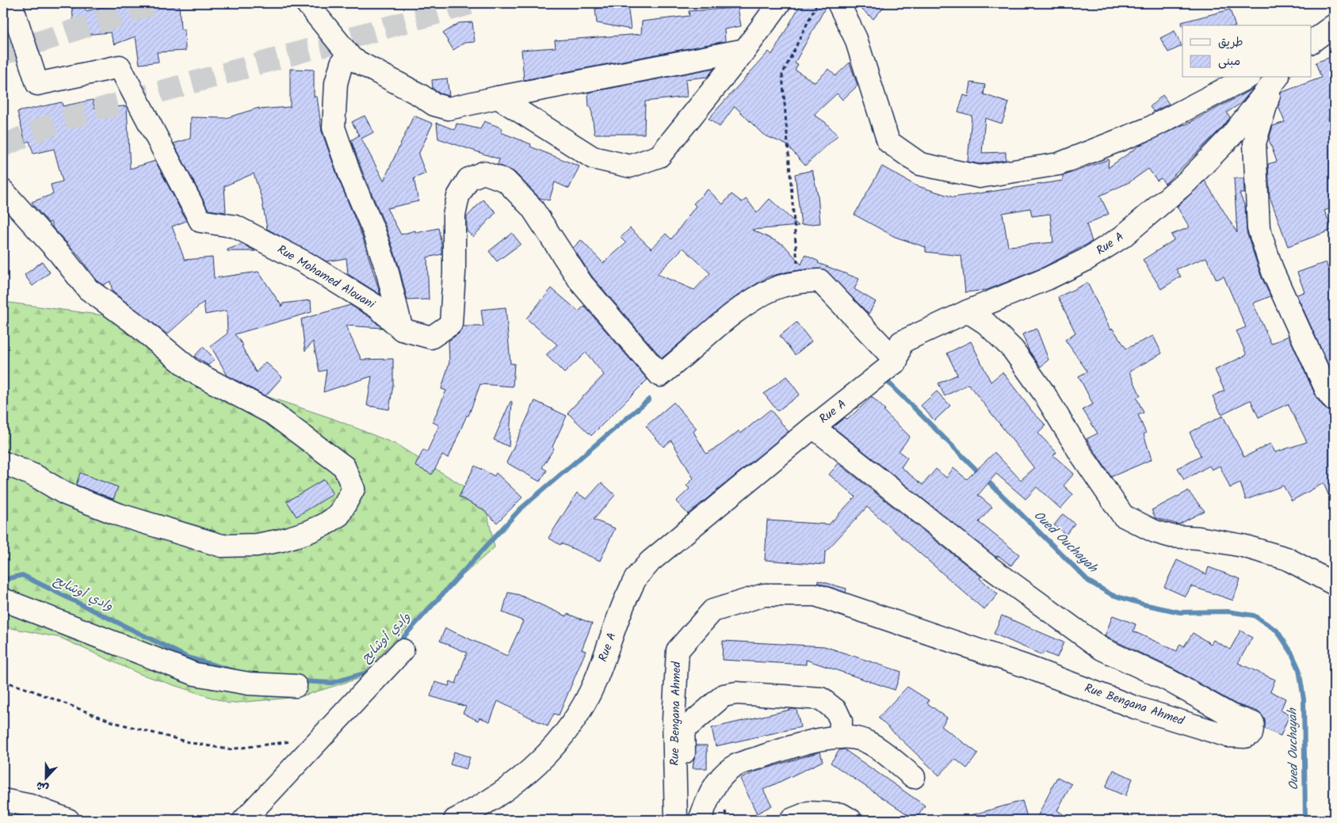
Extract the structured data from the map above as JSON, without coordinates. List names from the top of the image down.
{
  "streets": {
    "street": ["Rue A", "Rue Mohamed Alouani", "Rue Bengana Ahmed"]
  },
  "crossings": [
    ["Rue A", "Rue Mohamed Alouani"],
    ["Rue A", "Rue Bengana Ahmed"]
  ],
  "water": ["Oued Ouchayah", "وادي أوشايح"],
  "legend": ["طريق", "مبنى"],
  "north": "bottom"
}
